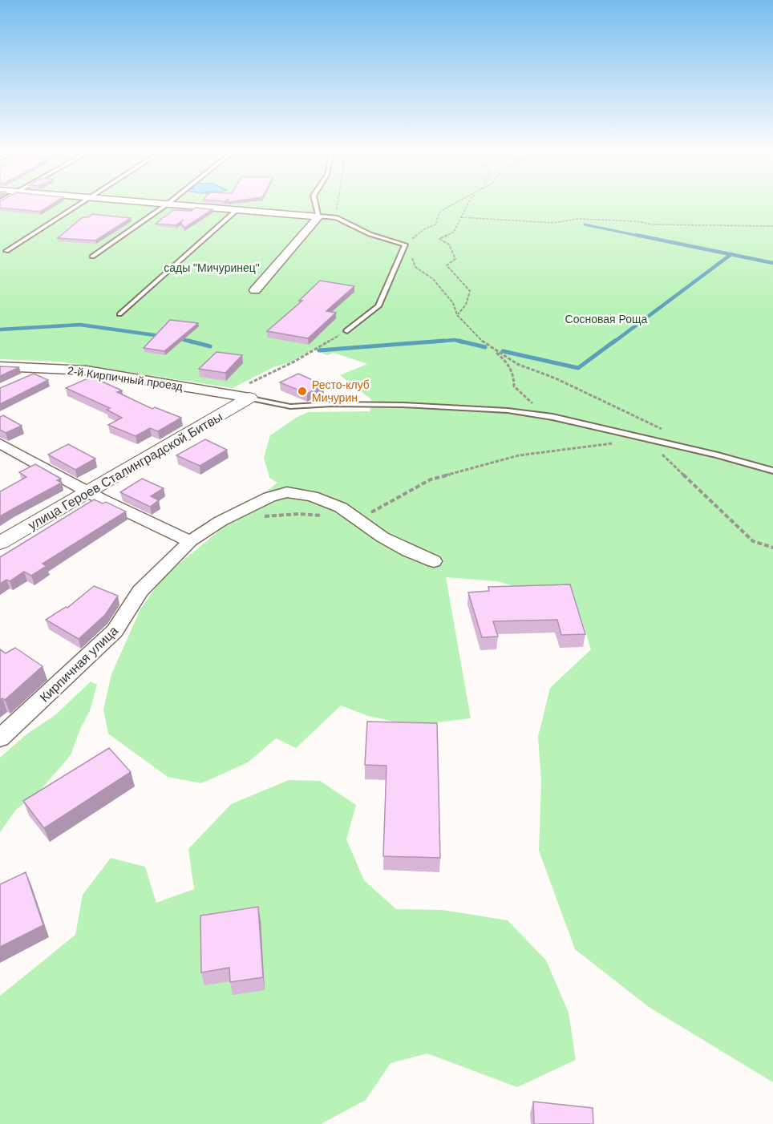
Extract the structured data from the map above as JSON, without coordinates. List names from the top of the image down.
{
  "streets": {
    "street": ["2-й Кирпичный проезд", "улица Героев Сталинградской Битвы", "Кирпичная улица"]
  },
  "crossings": [
    ["2-й Кирпичный проезд", "улица Героев Сталинградской Битвы"]
  ],
  "parks": ["сады \"Мичуринец\"", "Сосновая Роща"],
  "places": ["Ресто-клуб Мичурин"]
}
